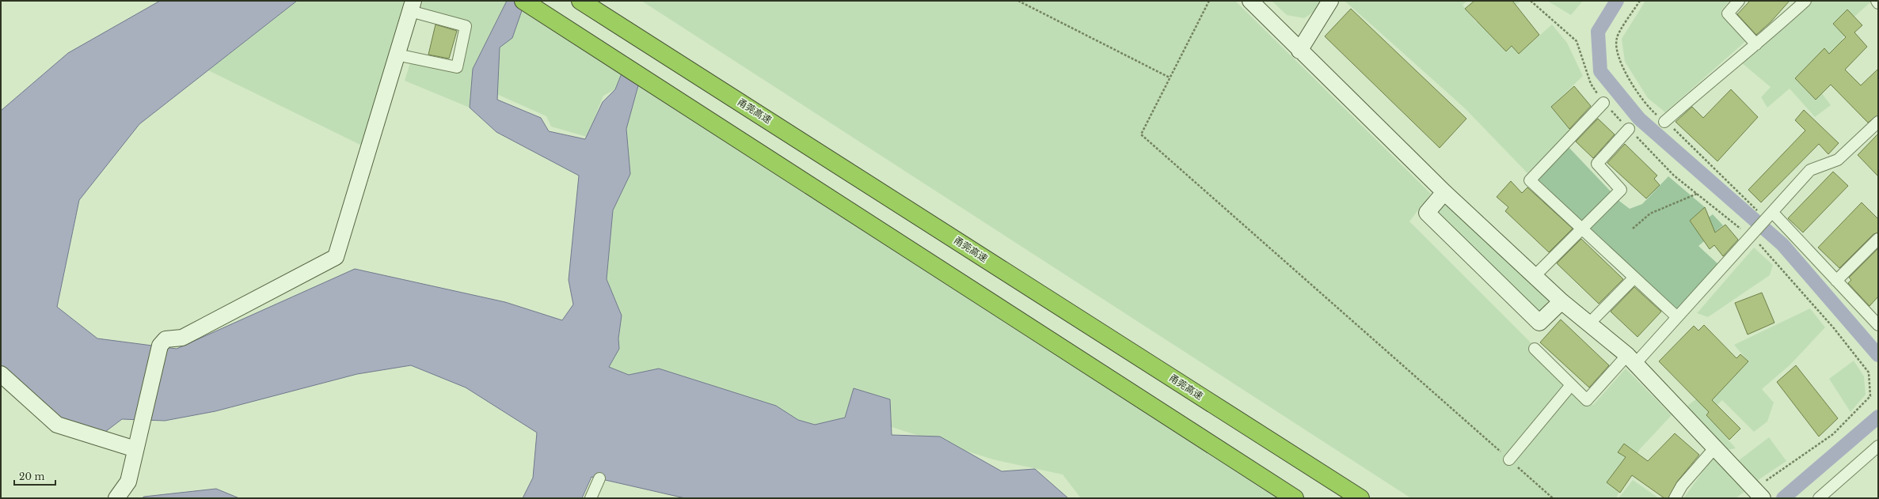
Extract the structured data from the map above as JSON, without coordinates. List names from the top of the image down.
{
  "streets": {
    "highway": ["甬莞高速"]
  },
  "scale_bar": "20 m"
}
